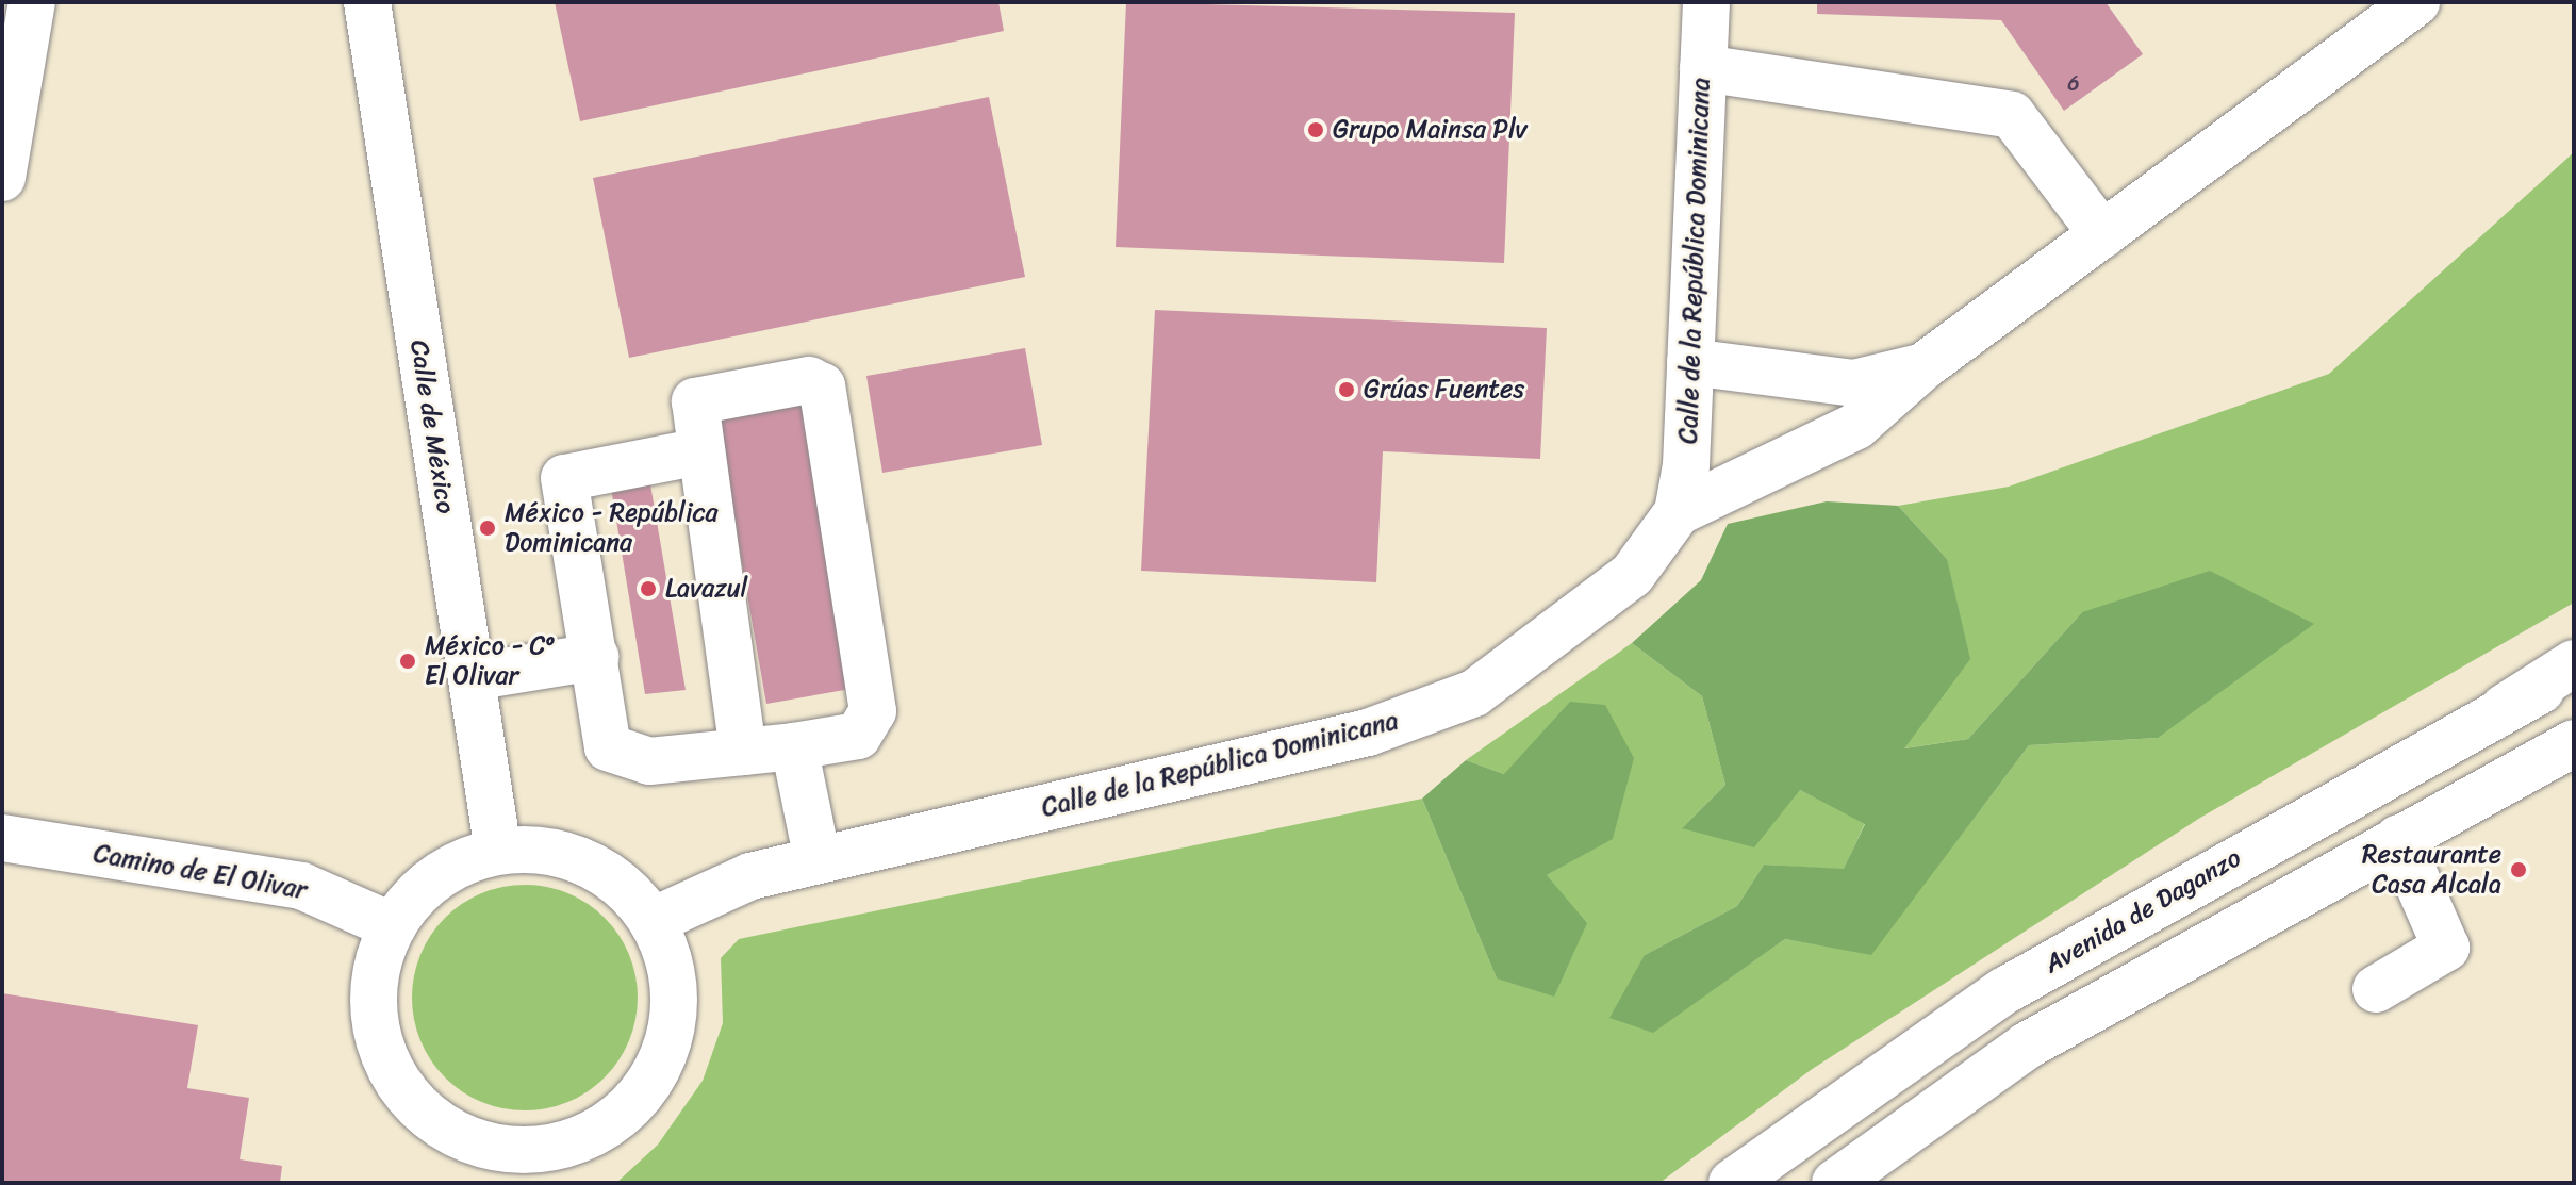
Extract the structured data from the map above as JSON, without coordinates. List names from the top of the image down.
{
  "streets": {
    "main road": [
      "Calle de la República Dominicana",
      "Calle de México",
      "Camino de El Olivar",
      "Avenida de Daganzo"
    ]
  },
  "crossings": [
    ["Calle de la República Dominicana", "Calle de México"],
    ["Calle de la República Dominicana", "Camino de El Olivar"],
    ["Calle de México", "Camino de El Olivar"]
  ],
  "places": [
    "Grupo Mainsa Plv",
    "Grúas Fuentes",
    "México - República Dominicana",
    "Lavazul",
    "México - Cº El Olivar",
    "Restaurante Casa Alcala"
  ],
  "house_numbers": ["6"]
}
